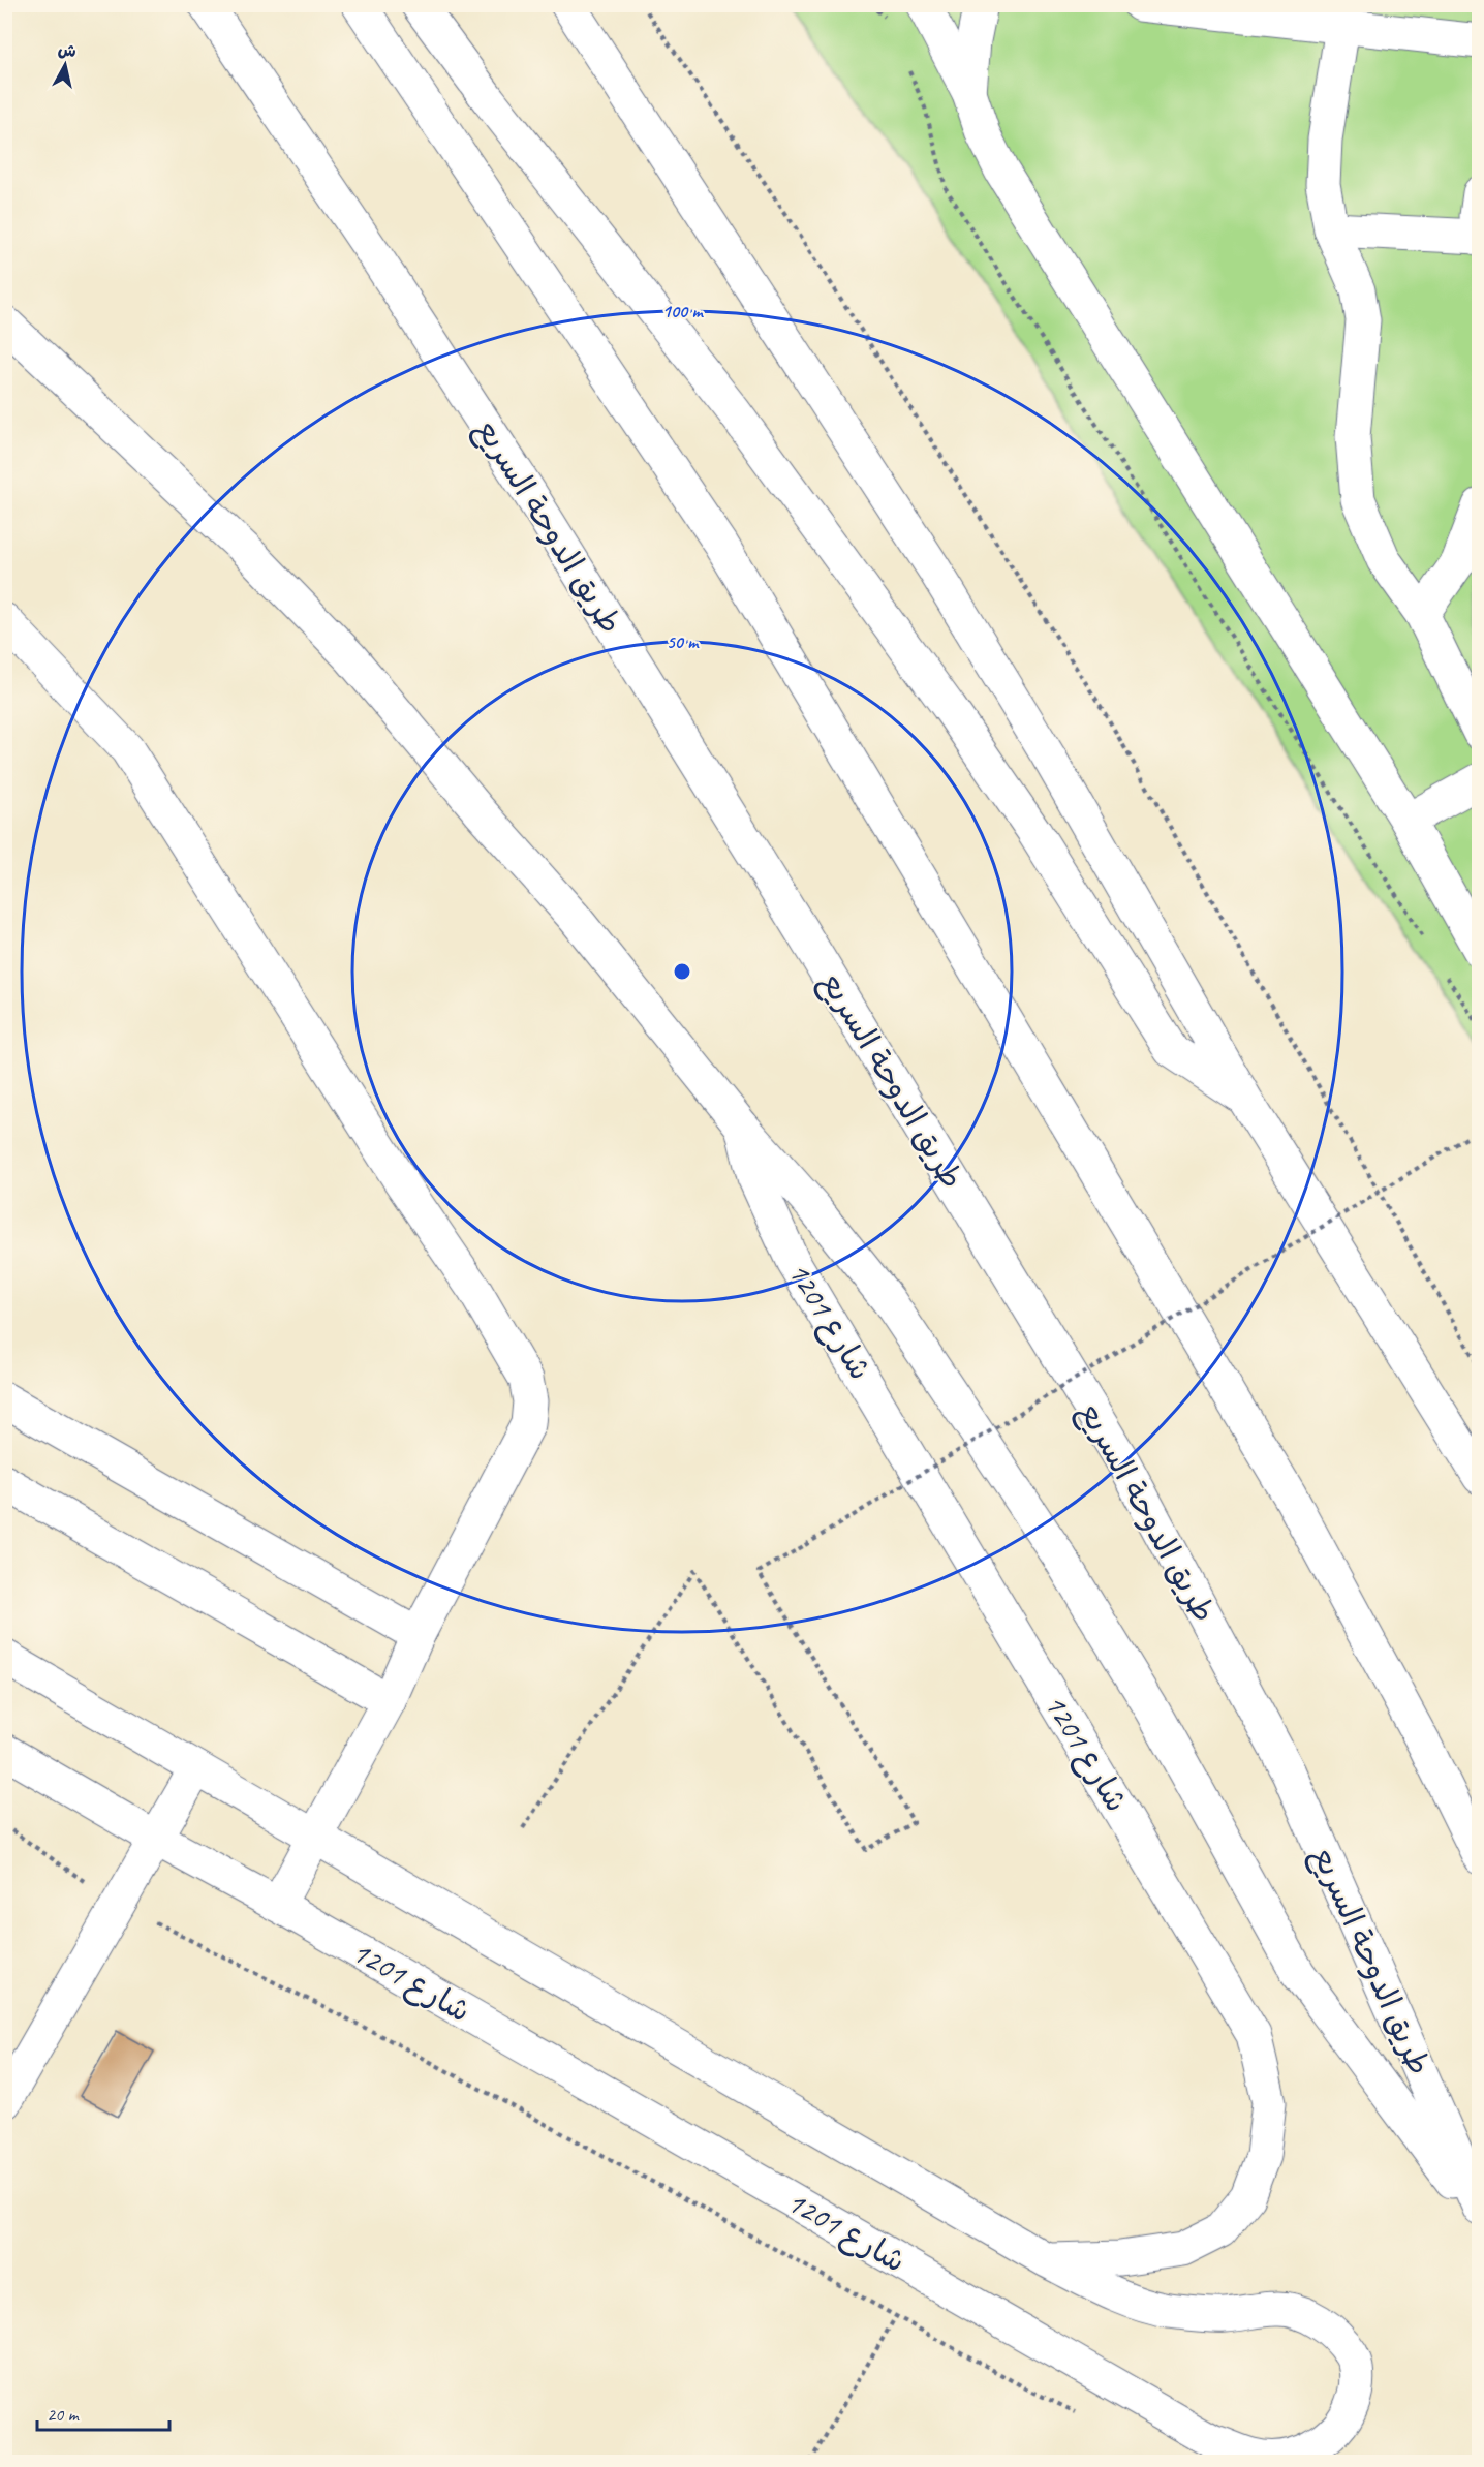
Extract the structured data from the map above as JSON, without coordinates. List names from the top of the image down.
{
  "streets": {
    "main road": ["طريق الدوحة السريع", "شارع 1201"]
  },
  "scale_bar": "20 m",
  "north": "top",
  "rings": ["100 m", "50 m"]
}
